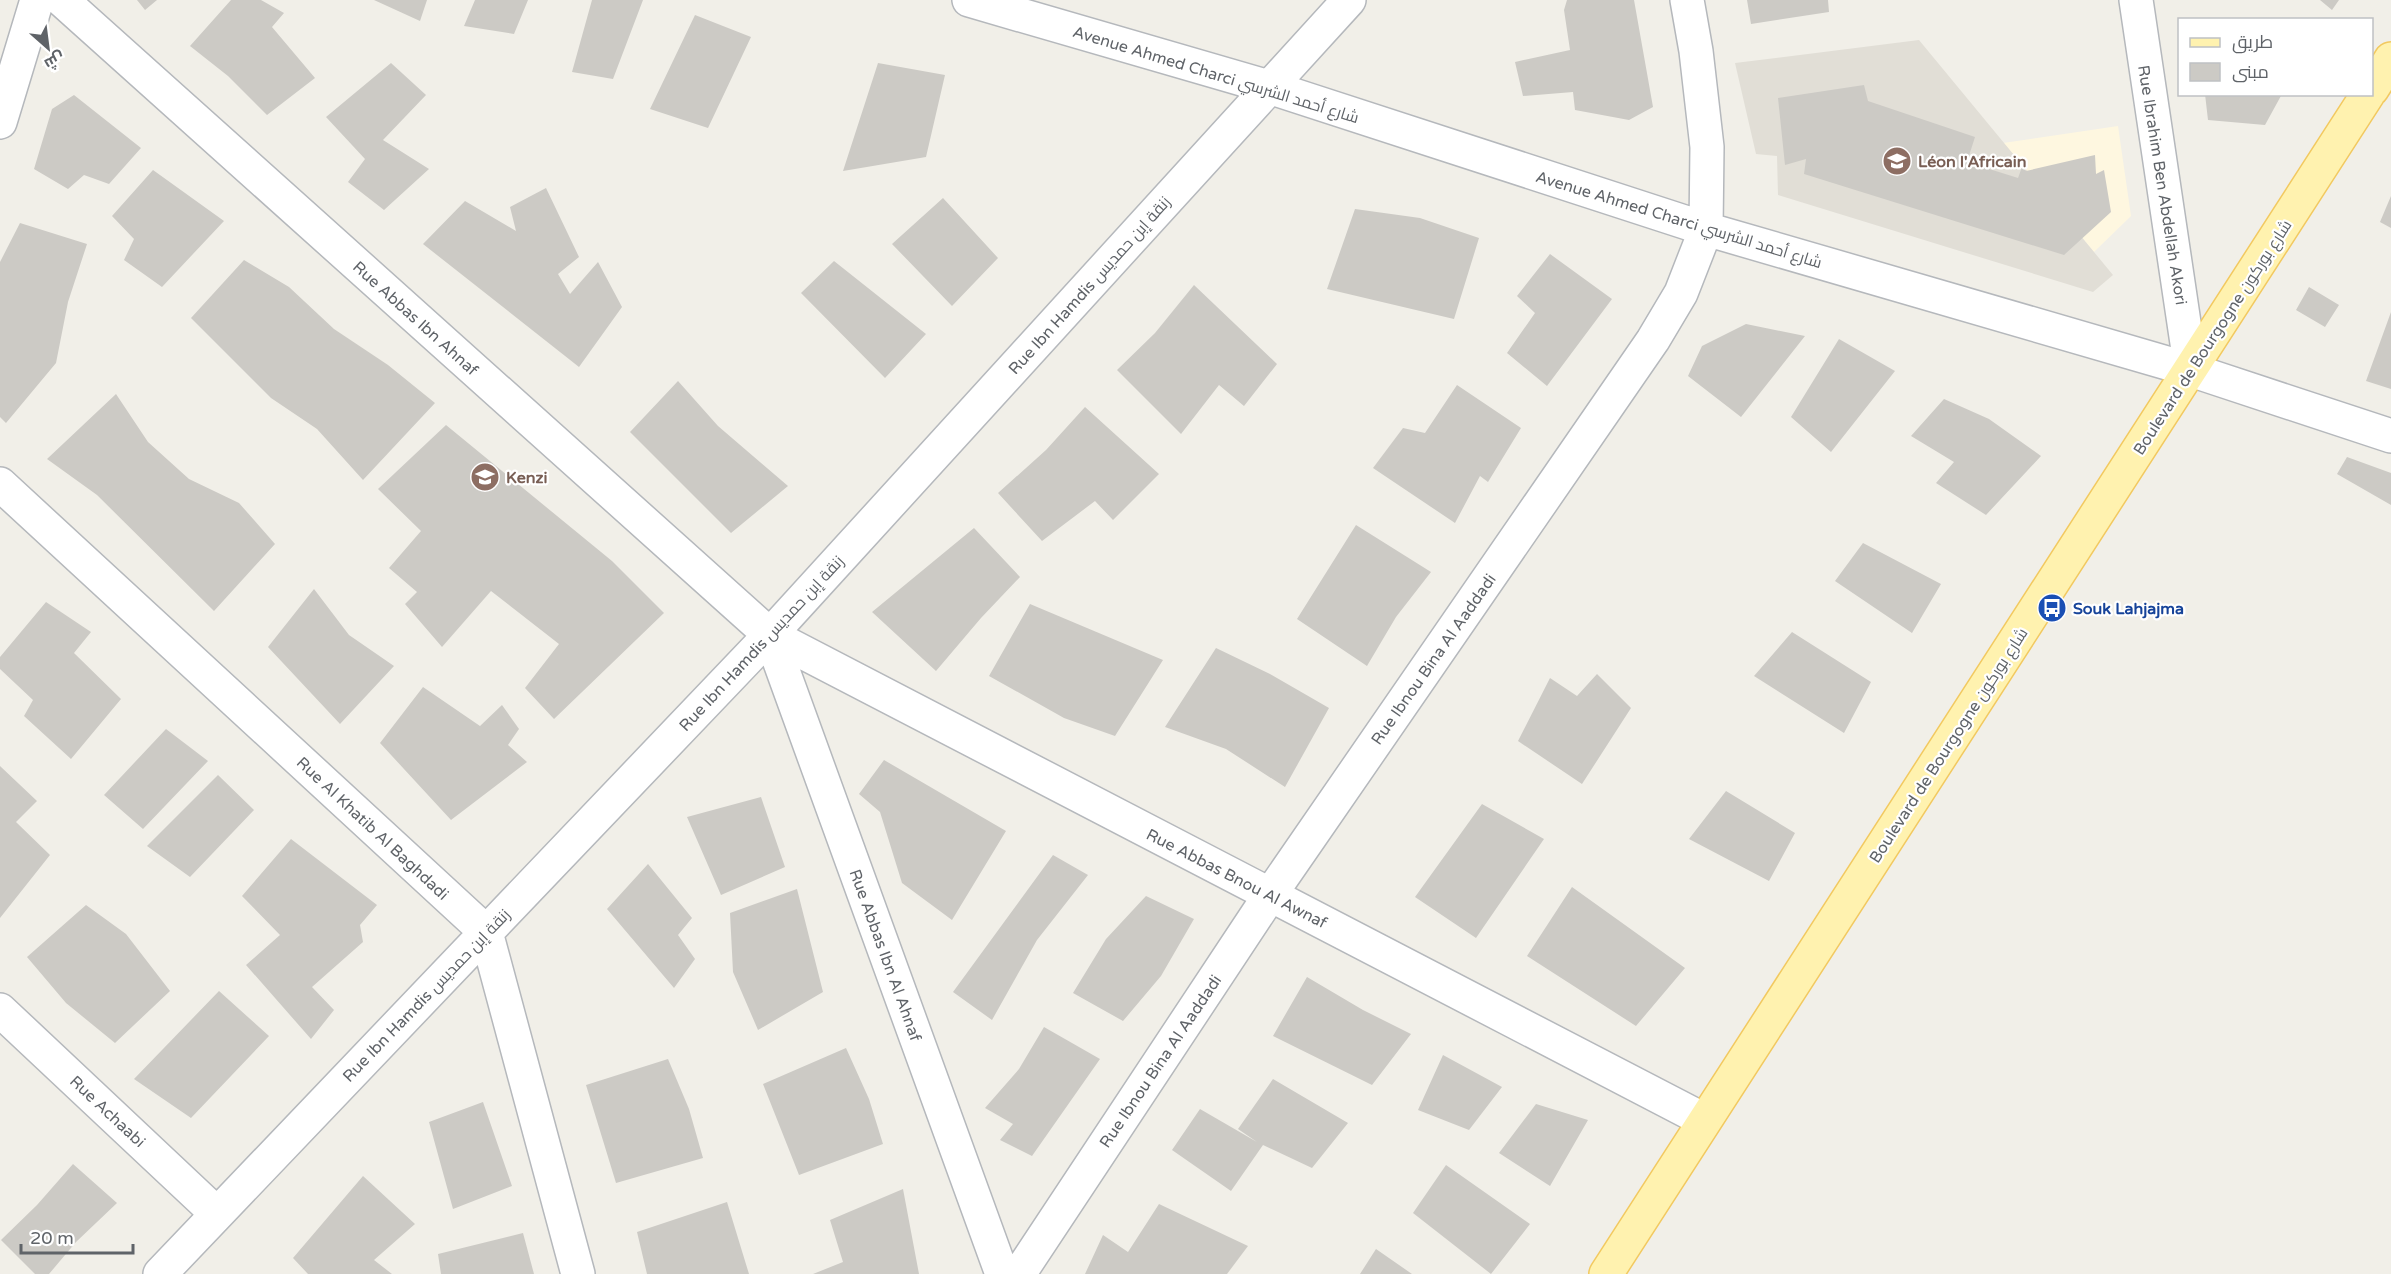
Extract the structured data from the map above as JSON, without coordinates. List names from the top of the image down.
{
  "streets": {
    "main road": ["Boulevard de Bourgogne شارع بوركون"],
    "street": [
      "Avenue Ahmed Charci شارع أحمد الشرسي",
      "Rue Ibrahim Ben Abdellah Akori",
      "Rue Ibn Hamdis زنقة إبن حمديس",
      "Rue Abbas Ibn Ahnaf",
      "Rue Ibnou Bina Al Aaddadi",
      "Rue Al Khatib Al Baghdadi",
      "Rue Abbas Bnou Al Awnaf",
      "Rue Abbas Ibn Al Ahnaf",
      "Rue Achaabi"
    ]
  },
  "crossings": [
    ["Avenue Ahmed Charci شارع أحمد الشرسي", "Rue Ibrahim Ben Abdellah Akori"],
    ["Avenue Ahmed Charci شارع أحمد الشرسي", "Rue Ibn Hamdis زنقة إبن حمديس"],
    ["Avenue Ahmed Charci شارع أحمد الشرسي", "Boulevard de Bourgogne شارع بوركون"],
    ["Avenue Ahmed Charci شارع أحمد الشرسي", "Rue Ibnou Bina Al Aaddadi"],
    ["Rue Ibrahim Ben Abdellah Akori", "Boulevard de Bourgogne شارع بوركون"],
    ["Rue Ibn Hamdis زنقة إبن حمديس", "Rue Abbas Ibn Ahnaf"],
    ["Rue Ibn Hamdis زنقة إبن حمديس", "Rue Al Khatib Al Baghdadi"],
    ["Rue Ibn Hamdis زنقة إبن حمديس", "Rue Abbas Bnou Al Awnaf"],
    ["Rue Ibn Hamdis زنقة إبن حمديس", "Rue Abbas Ibn Al Ahnaf"],
    ["Rue Ibn Hamdis زنقة إبن حمديس", "Rue Achaabi"],
    ["Rue Abbas Ibn Ahnaf", "Rue Abbas Bnou Al Awnaf"],
    ["Rue Abbas Ibn Ahnaf", "Rue Abbas Ibn Al Ahnaf"],
    ["Boulevard de Bourgogne شارع بوركون", "Rue Abbas Bnou Al Awnaf"],
    ["Rue Ibnou Bina Al Aaddadi", "Rue Abbas Bnou Al Awnaf"],
    ["Rue Abbas Bnou Al Awnaf", "Rue Abbas Ibn Al Ahnaf"]
  ],
  "places": {
    "school or university": ["Léon l'Africain", "Kenzi"],
    "bus stop": ["Souk Lahjajma"]
  },
  "legend": ["طريق", "مبنى"],
  "scale_bar": "20 m",
  "north": "bottom right"
}
